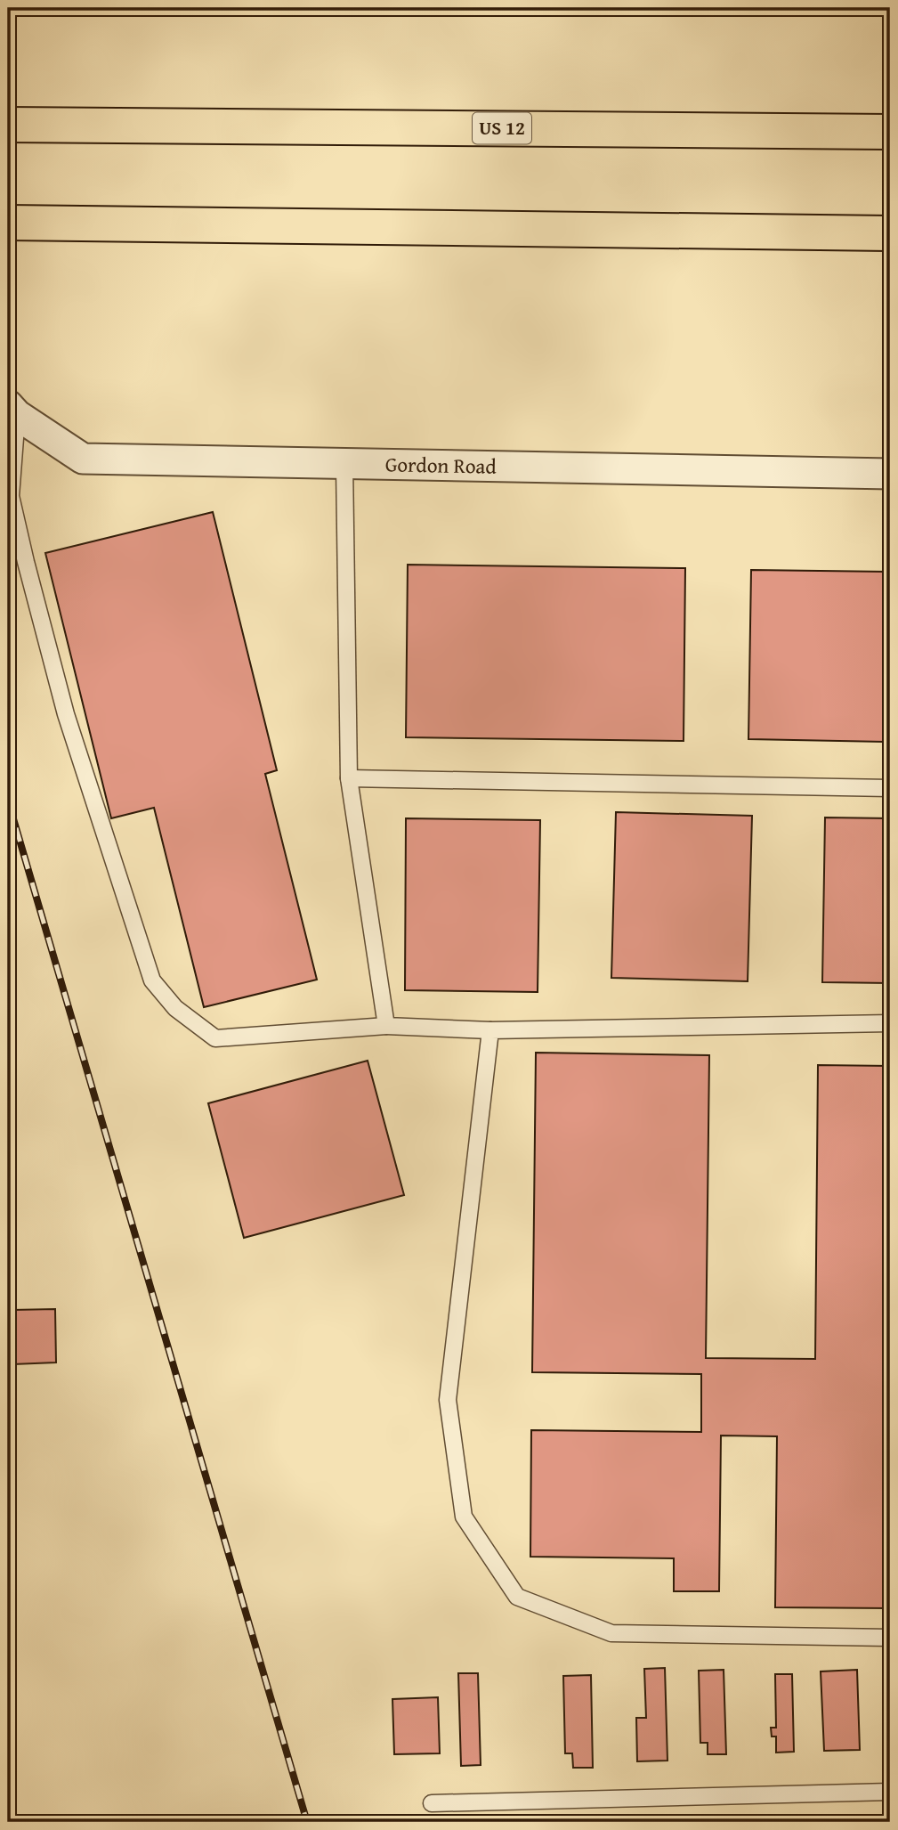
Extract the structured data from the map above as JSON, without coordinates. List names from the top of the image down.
{
  "streets": {
    "highway": ["US 12"],
    "street": ["Gordon Road"]
  }
}
